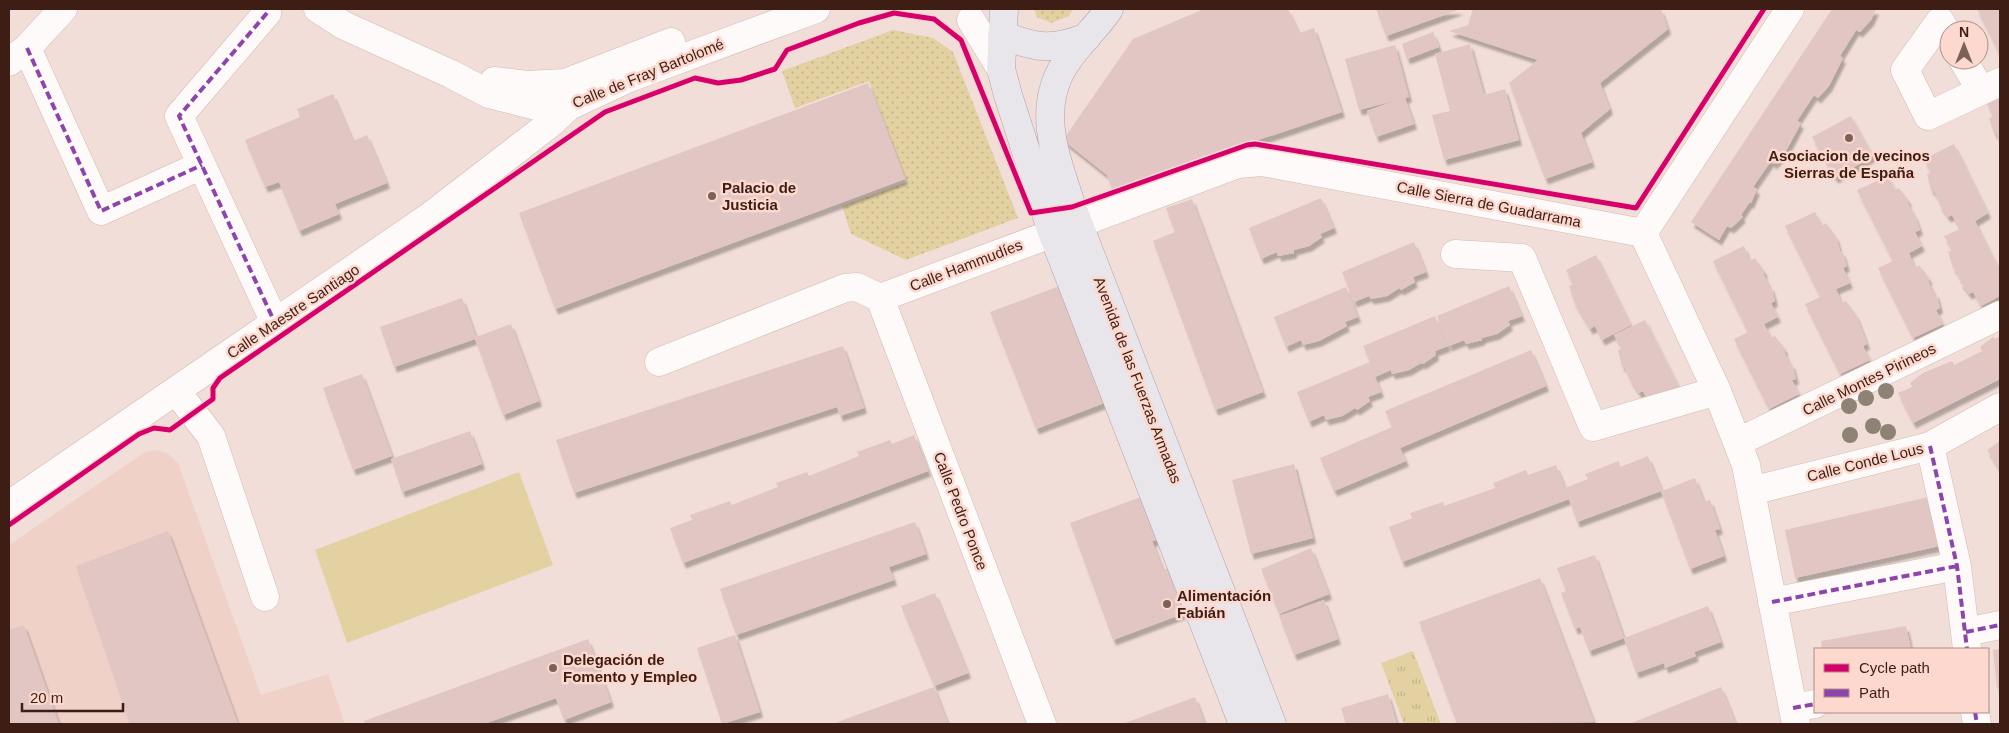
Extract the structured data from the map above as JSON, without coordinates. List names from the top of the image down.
{
  "streets": {
    "main road": ["Avenida de las Fuerzas Armadas"],
    "street": [
      "Calle de Fray Bartolomé",
      "Calle Sierra de Guadarrama",
      "Calle Hammudíes",
      "Calle Maestre Santiago",
      "Calle Montes Pirineos",
      "Calle Conde Lous",
      "Calle Pedro Ponce"
    ]
  },
  "crossings": [
    ["Calle de Fray Bartolomé", "Calle Maestre Santiago"],
    ["Calle Sierra de Guadarrama", "Calle Hammudíes"],
    ["Calle Sierra de Guadarrama", "Avenida de las Fuerzas Armadas"],
    ["Calle Hammudíes", "Avenida de las Fuerzas Armadas"],
    ["Calle Hammudíes", "Calle Pedro Ponce"]
  ],
  "places": [
    "Asociacion de vecinos Sierras de España",
    "Palacio de Justicia",
    "Alimentación Fabián",
    "Delegación de Fomento y Empleo"
  ],
  "legend": ["Cycle path", "Path"],
  "scale_bar": "20 m",
  "north": "top"
}
